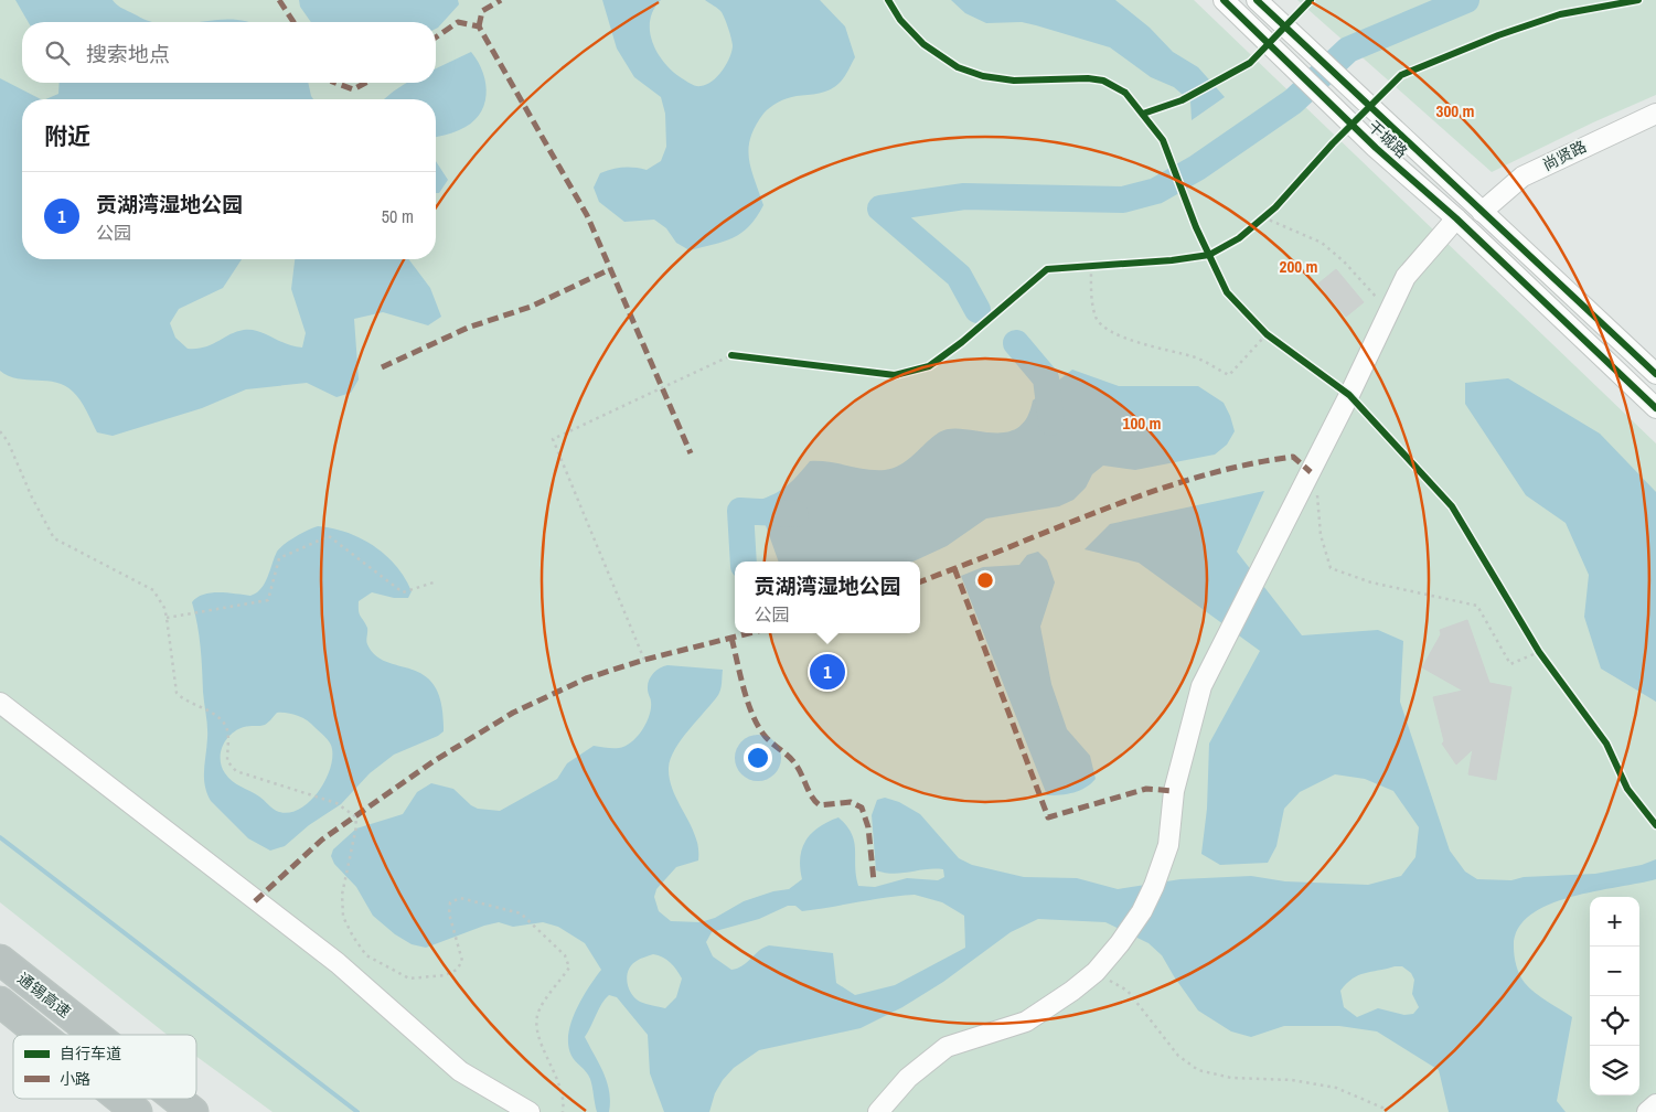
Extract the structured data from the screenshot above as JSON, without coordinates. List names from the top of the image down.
{
  "streets": {
    "highway": ["通锡高速"],
    "street": ["干城路", "尚贤路"]
  },
  "crossings": [
    ["干城路", "尚贤路"]
  ],
  "legend": ["自行车道", "小路"],
  "page": {
    "search": "搜索地点",
    "heading": "附近",
    "list": [
      {
        "mark": "1",
        "name": "贡湖湾湿地公园",
        "note": "公园",
        "value": "50 m"
      }
    ],
    "popup": ["贡湖湾湿地公园", "公园"],
    "pins": "1",
    "map_buttons": ["+", "−"]
  },
  "rings": ["300 m", "200 m", "100 m"]
}
